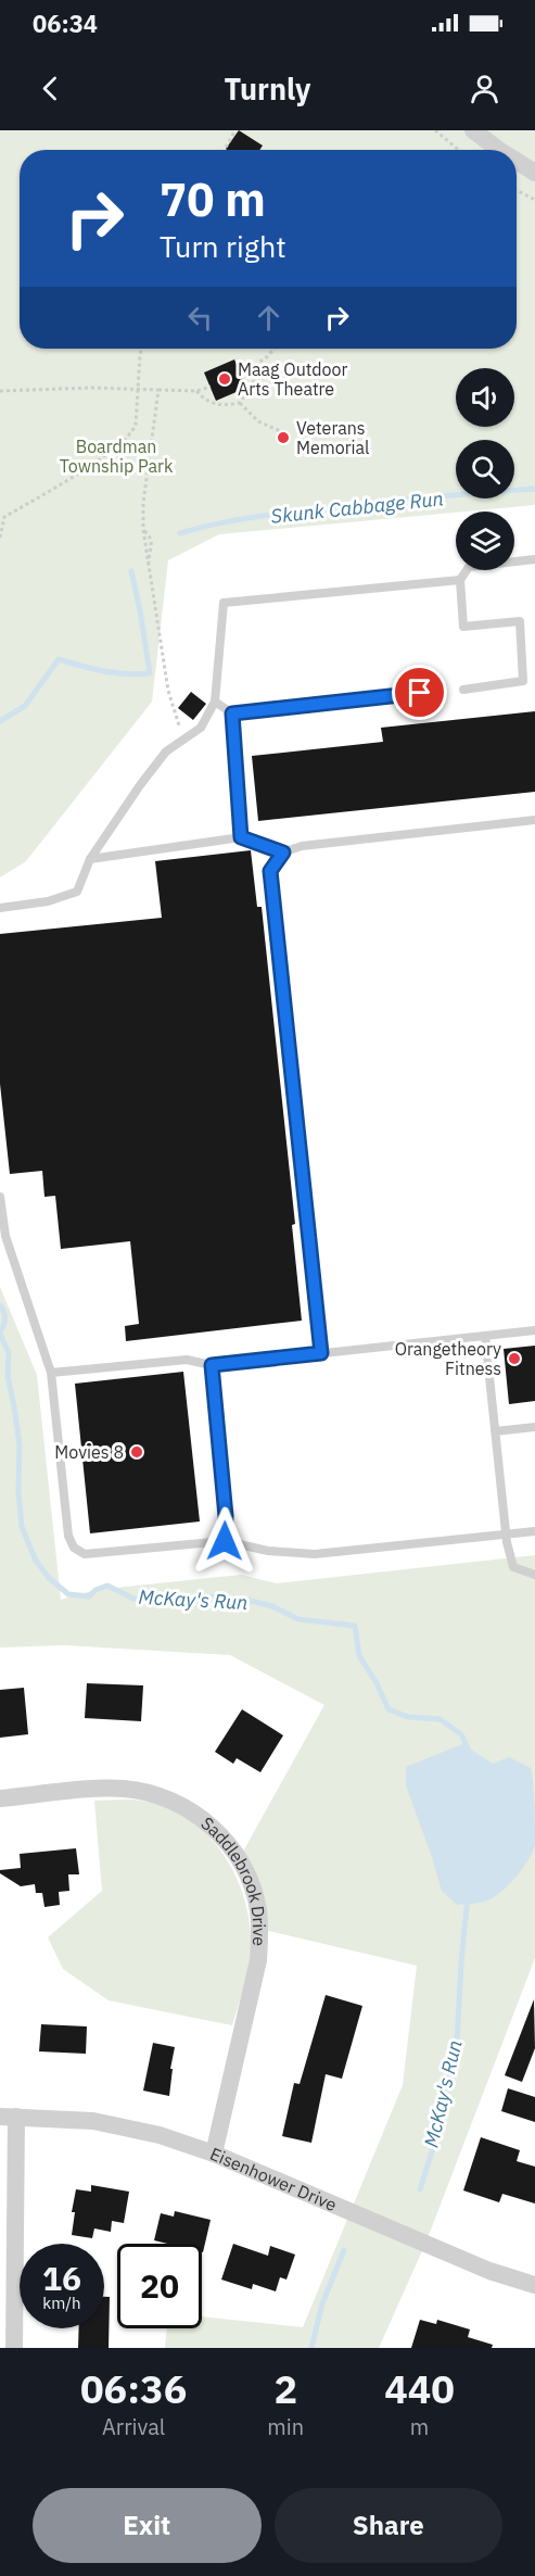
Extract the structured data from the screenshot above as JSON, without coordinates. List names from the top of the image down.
{
  "streets": {
    "street": ["Saddlebrook Drive", "Eisenhower Drive"]
  },
  "crossings": [
    ["Saddlebrook Drive", "Eisenhower Drive"]
  ],
  "water": ["Skunk Cabbage Run", "McKay's Run"],
  "parks": ["Boardman Township Park"],
  "places": [
    "Maag Outdoor Arts Theatre",
    "Veterans Memorial",
    "Orangetheory Fitness",
    "Movies 8"
  ],
  "page": {
    "status": "06:34",
    "header": "Turnly",
    "turn": ["70 m", "Turn right"],
    "speed": "16 km/h",
    "limit": "20",
    "eta": [
      "06:36",
      "Arrival",
      "2",
      "min",
      "440",
      "m"
    ],
    "buttons": ["Exit", "Share"]
  }
}
